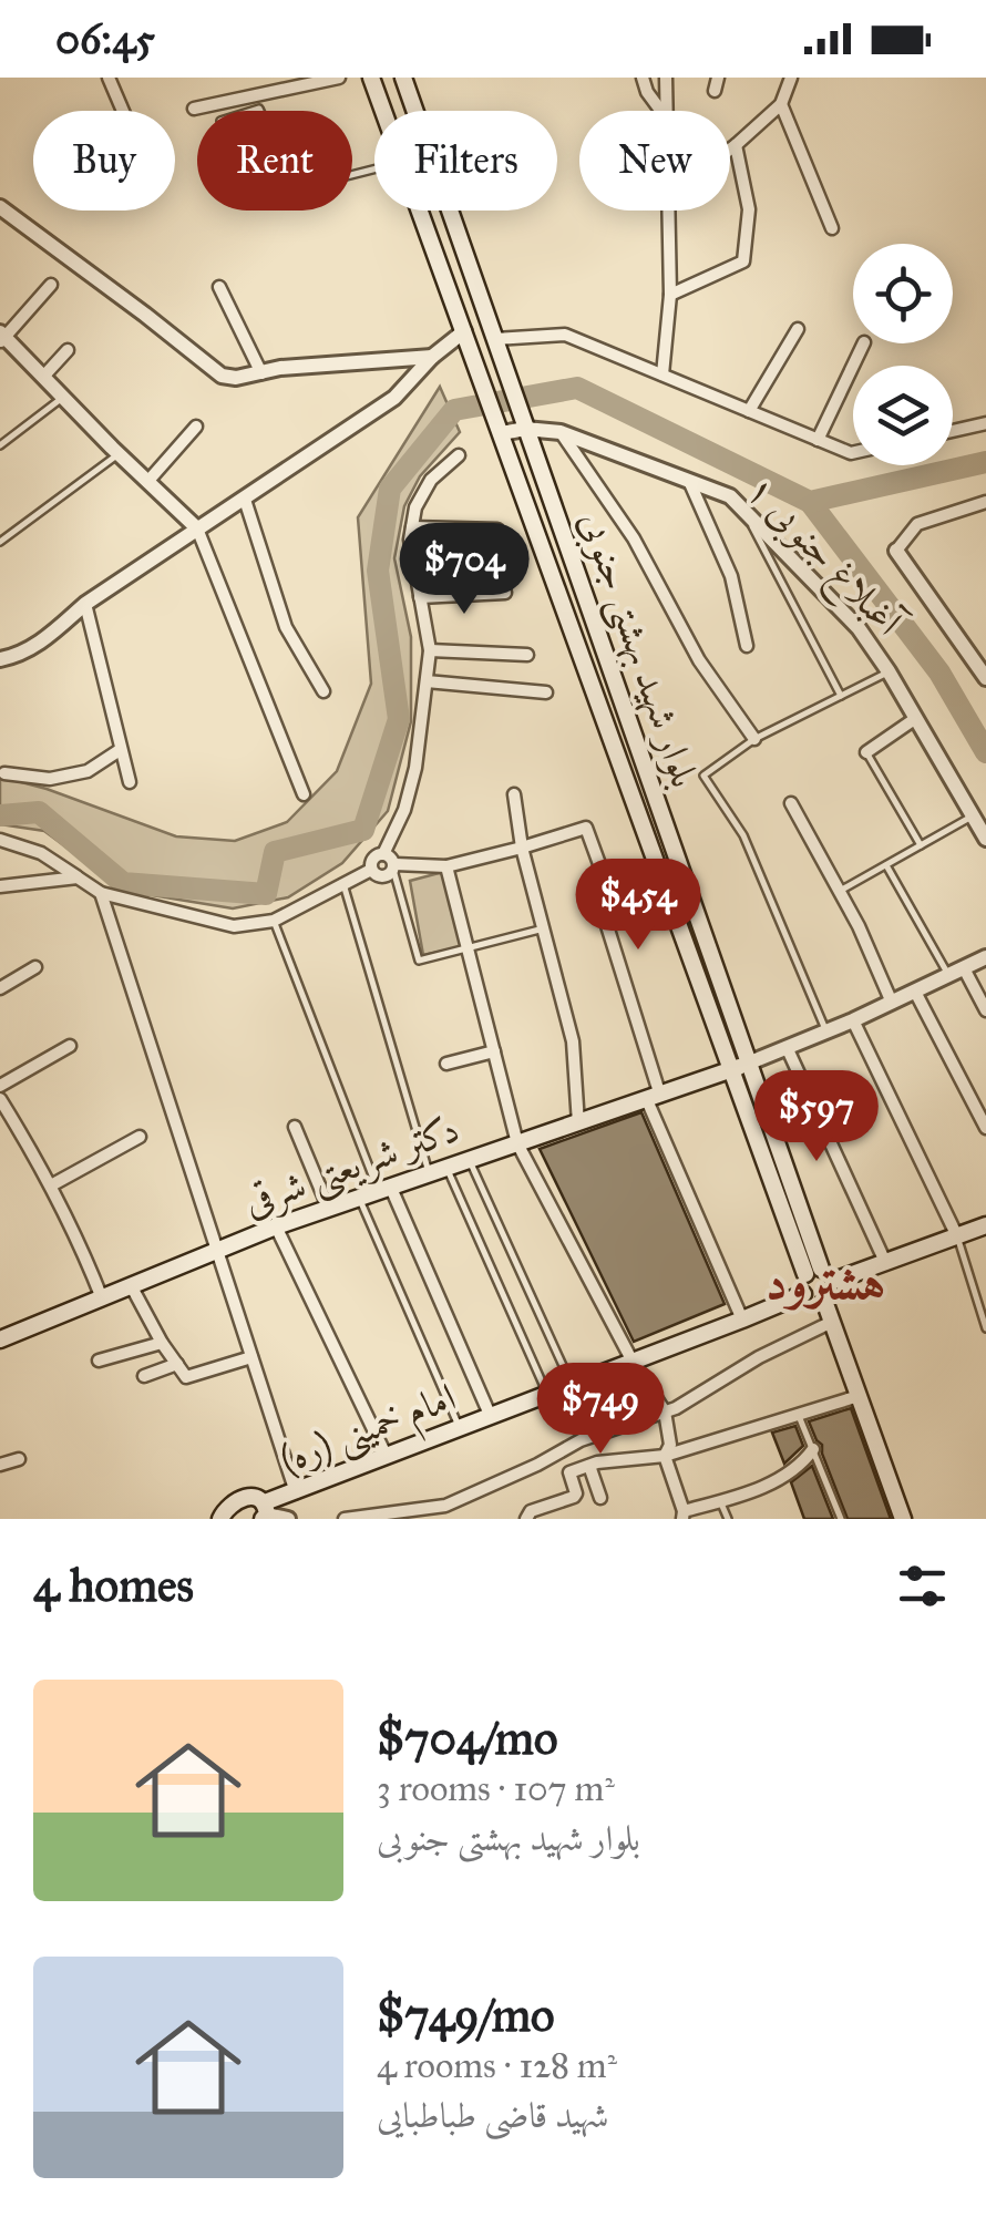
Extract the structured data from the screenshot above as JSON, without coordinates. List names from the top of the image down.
{
  "streets": {
    "main road": ["بلوار شهید بهشتی جنوبی", "دکتر شریعتی شرقی", "امام خمینی (ره)"],
    "street": ["آغبلاغ جنوبی ۱"]
  },
  "crossings": [
    ["آغبلاغ جنوبی ۱", "بلوار شهید بهشتی جنوبی"],
    ["بلوار شهید بهشتی جنوبی", "دکتر شریعتی شرقی"],
    ["بلوار شهید بهشتی جنوبی", "امام خمینی (ره)"]
  ],
  "districts": ["هشترود"],
  "page": {
    "status": "06:45",
    "chip": [
      "Buy",
      "Rent",
      "Filters",
      "New"
    ],
    "price": [
      "$704",
      "$454",
      "$597",
      "$749"
    ],
    "heading": "4 homes",
    "list": [
      {
        "name": "$704/mo",
        "note": "3 rooms · 107 m² · بلوار شهید بهشتی جنوبی"
      },
      {
        "name": "$749/mo",
        "note": "4 rooms · 128 m² · شهید قاضی طباطبایی"
      }
    ]
  }
}
